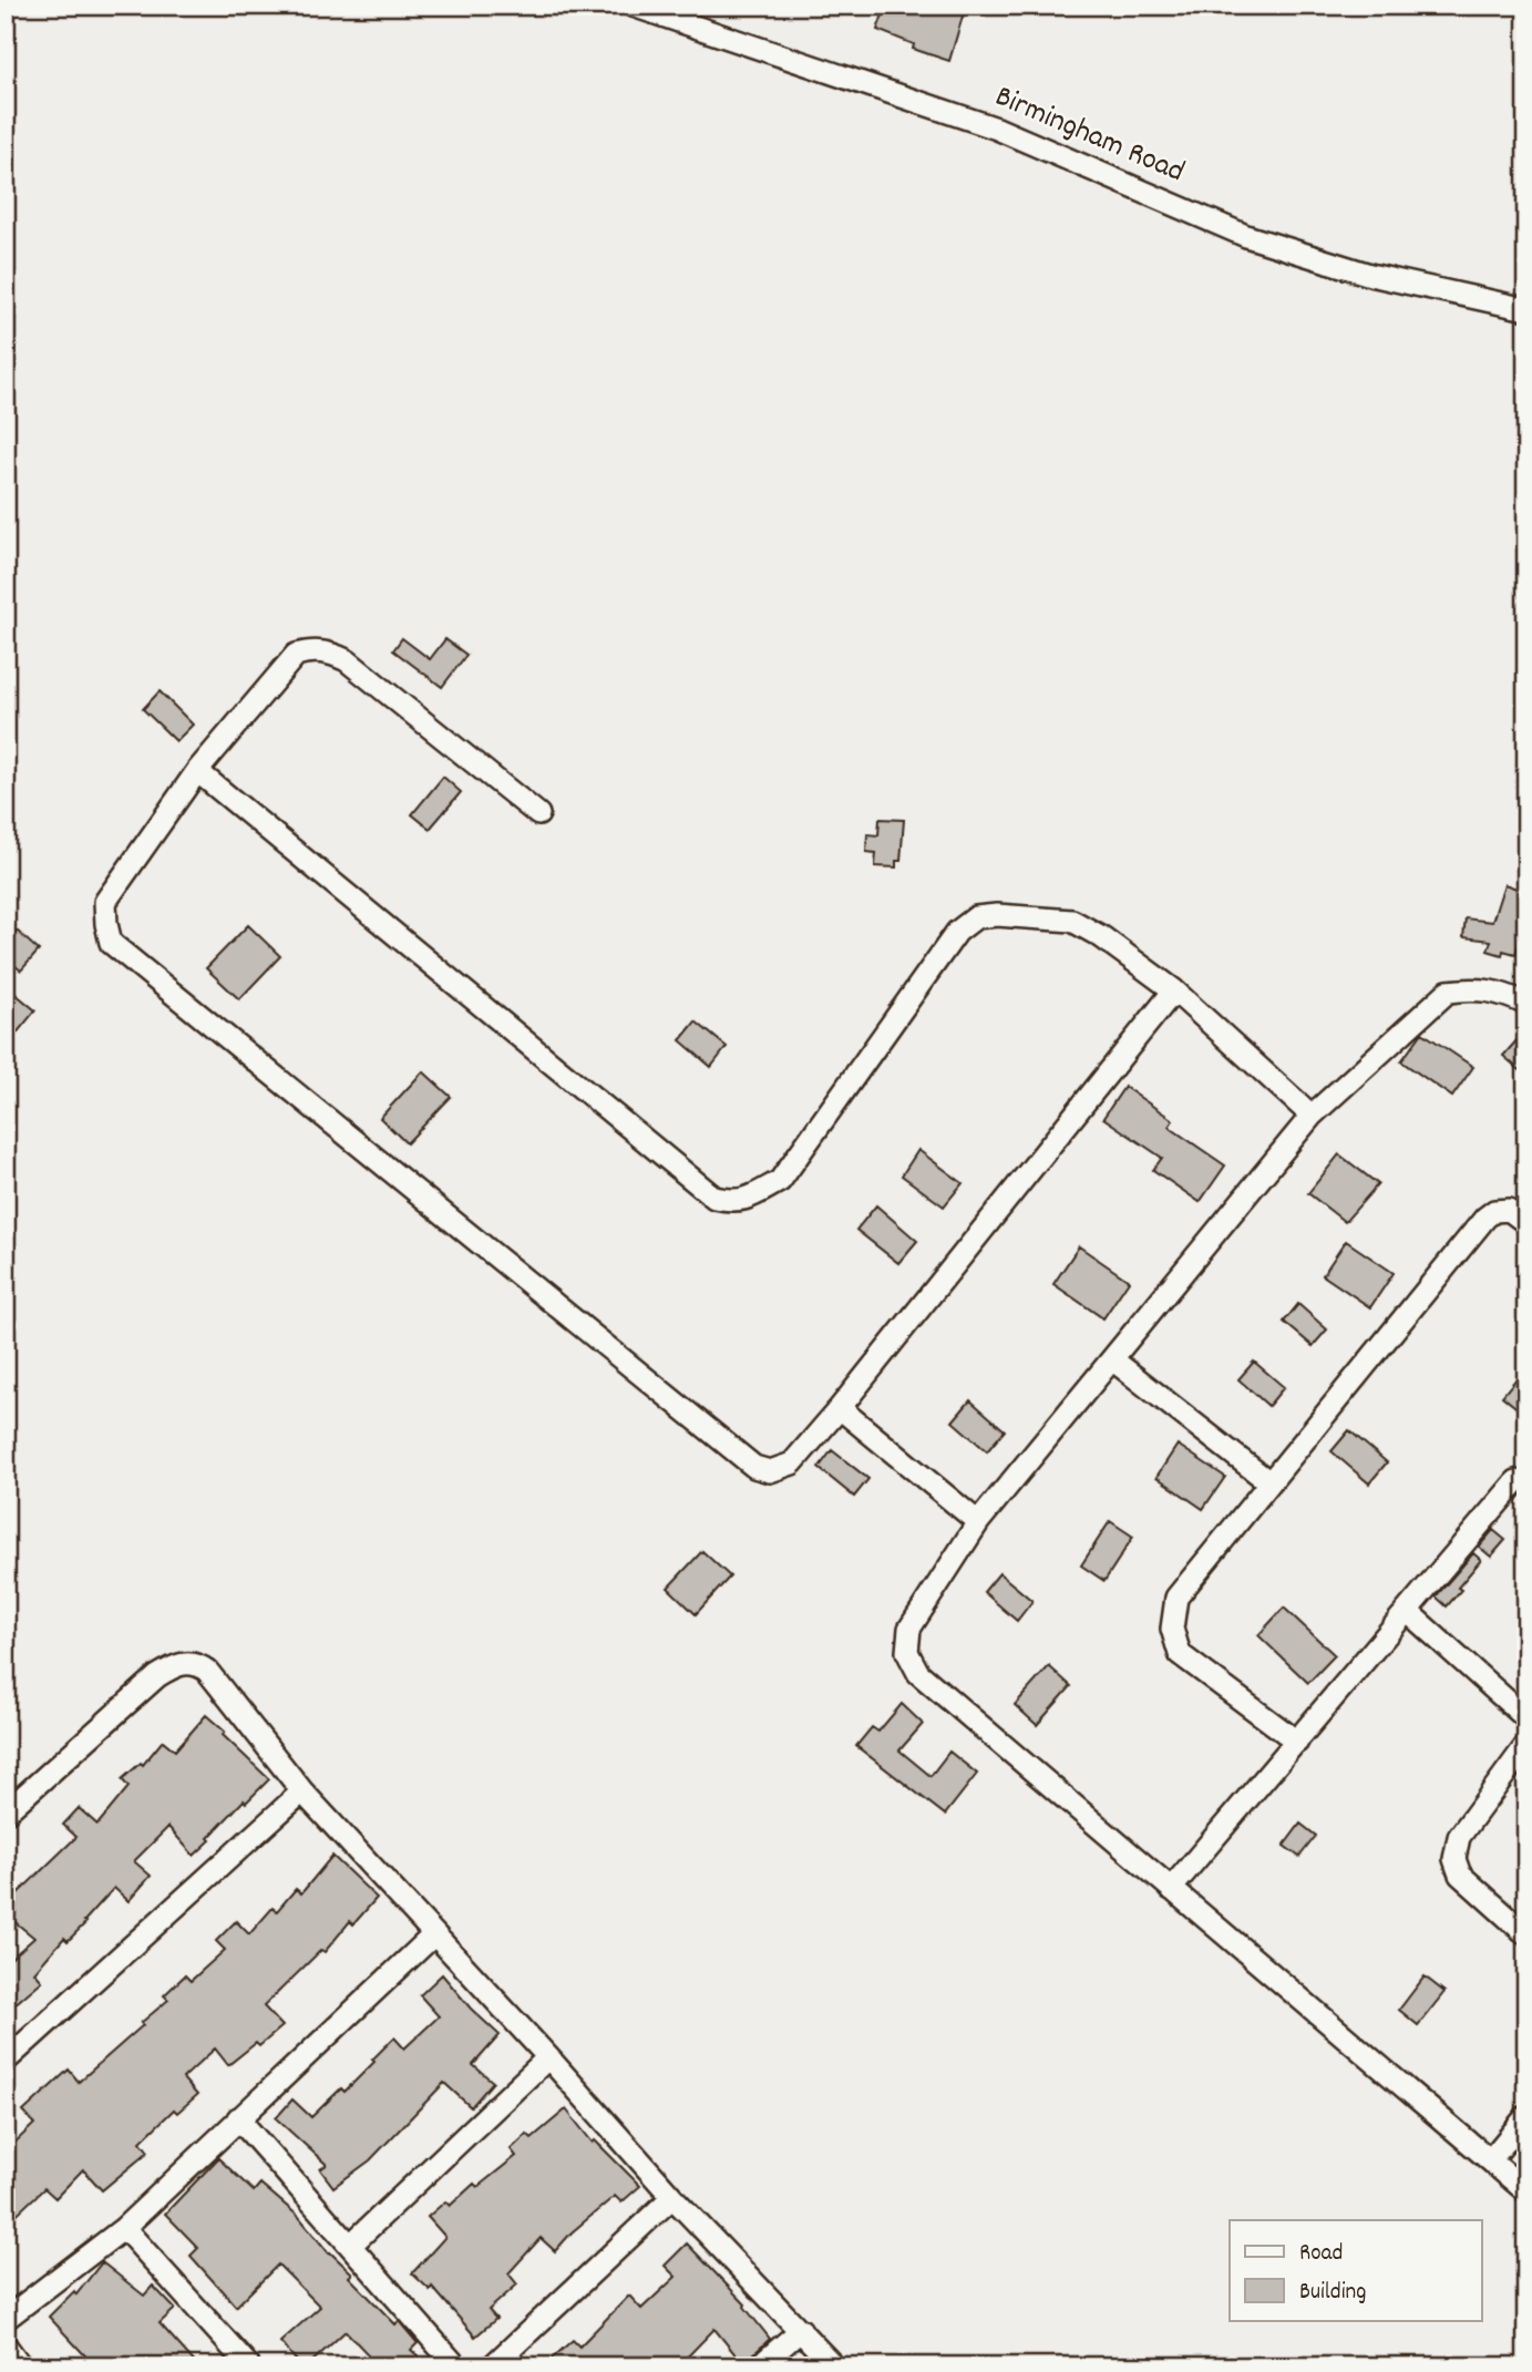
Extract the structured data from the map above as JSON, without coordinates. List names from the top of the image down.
{
  "streets": {
    "street": ["Birmingham Road"]
  },
  "legend": ["Road", "Building"]
}
